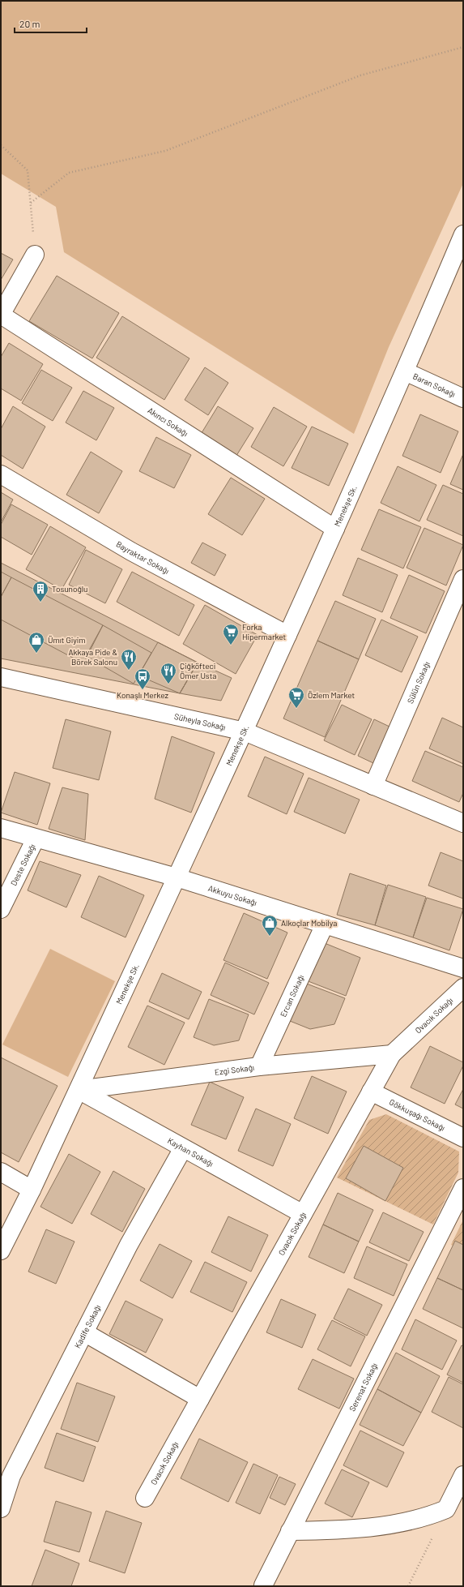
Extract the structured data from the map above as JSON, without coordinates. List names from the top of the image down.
{
  "streets": {
    "street": [
      "Baran Sokağı",
      "Akıncı Sokağı",
      "Menekşe Sk.",
      "Bayraktar Sokağı",
      "Sülün Sokağı",
      "Süheyla Sokağı",
      "Deste Sokağı",
      "Akkuyu Sokağı",
      "Ercan Sokağı",
      "Ovacık Sokağı",
      "Ezgi Sokağı",
      "Gökkuşağı Sokağı",
      "Kayhan Sokağı",
      "Kadife Sokağı",
      "Serenat Sokağı"
    ]
  },
  "crossings": [
    ["Baran Sokağı", "Menekşe Sk."],
    ["Akıncı Sokağı", "Menekşe Sk."],
    ["Menekşe Sk.", "Bayraktar Sokağı"],
    ["Menekşe Sk.", "Süheyla Sokağı"],
    ["Menekşe Sk.", "Akkuyu Sokağı"],
    ["Menekşe Sk.", "Ezgi Sokağı"],
    ["Menekşe Sk.", "Kayhan Sokağı"],
    ["Sülün Sokağı", "Süheyla Sokağı"],
    ["Deste Sokağı", "Akkuyu Sokağı"],
    ["Akkuyu Sokağı", "Ercan Sokağı"],
    ["Ercan Sokağı", "Ezgi Sokağı"],
    ["Ovacık Sokağı", "Ezgi Sokağı"],
    ["Ovacık Sokağı", "Gökkuşağı Sokağı"],
    ["Ovacık Sokağı", "Kayhan Sokağı"],
    ["Ezgi Sokağı", "Kayhan Sokağı"],
    ["Kayhan Sokağı", "Kadife Sokağı"]
  ],
  "places": {
    "building": ["Tosunoğlu"],
    "supermarket": ["Forka Hipermarket", "Özlem Market"],
    "shop": ["Ümıt Giyim", "Alkoçlar Mobilya"],
    "restaurant": ["Akkaya Pide & Börek Salonu", "Çiğköfteci Ömer Usta"],
    "bus stop": ["Konaşlı Merkez"]
  },
  "scale_bar": "20 m"
}
